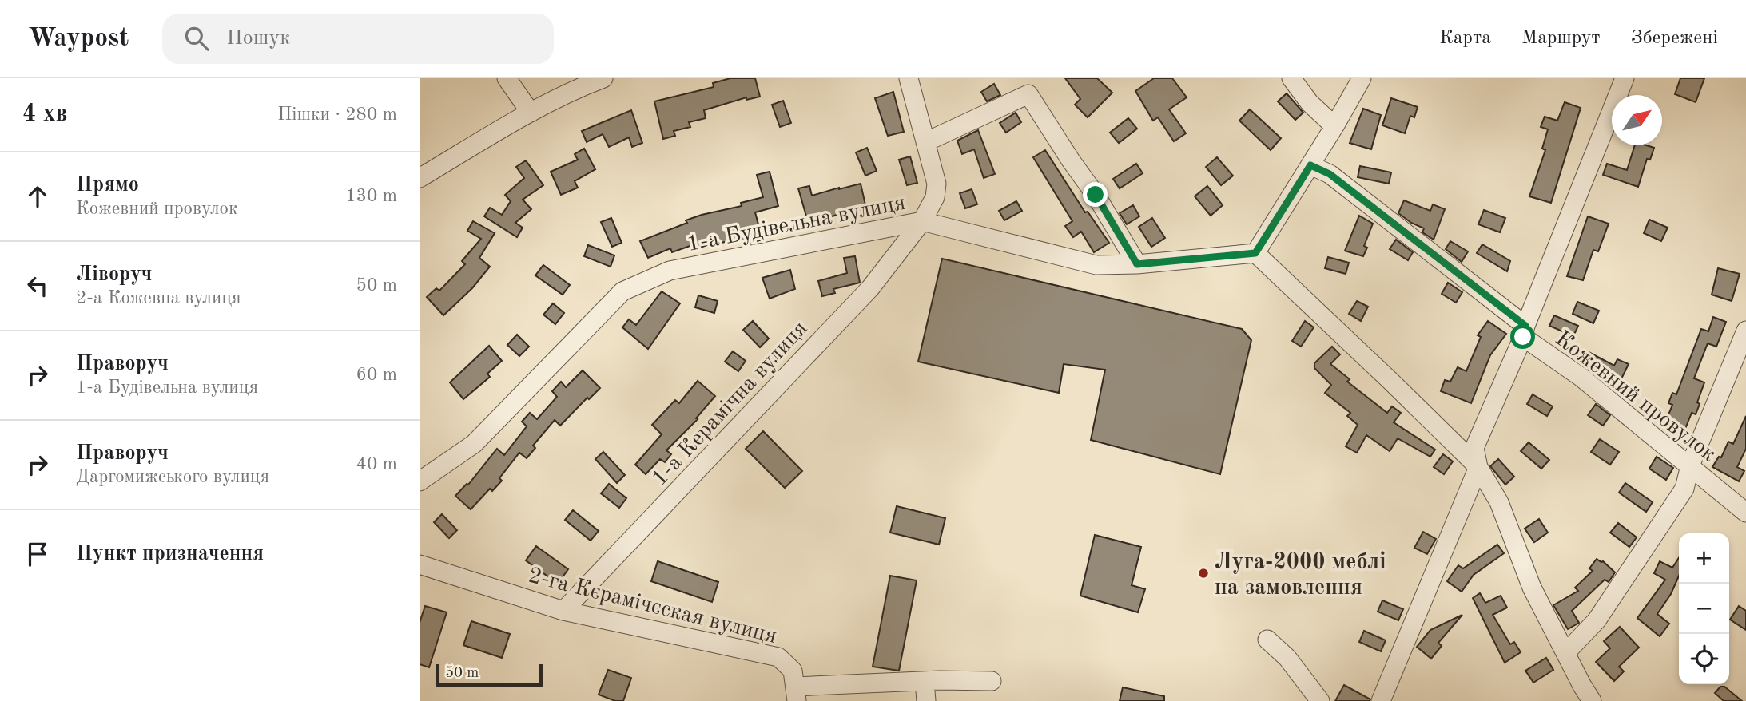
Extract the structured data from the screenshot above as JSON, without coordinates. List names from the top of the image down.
{
  "streets": {
    "street": [
      "1-а Будівельна вулиця",
      "Кожевний провулок",
      "1-а Керамічна вулиця",
      "2-га Кєрамічєская вулиця"
    ]
  },
  "crossings": [
    ["1-а Будівельна вулиця", "1-а Керамічна вулиця"],
    ["1-а Керамічна вулиця", "2-га Кєрамічєская вулиця"]
  ],
  "places": ["Луга-2000 меблі на замовлення"],
  "scale_bar": "50 m",
  "north": "top right",
  "page": {
    "header": "Waypost",
    "search": "Пошук",
    "nav": ["Карта", "Маршрут", "Збережені"],
    "heading": ["4 хв", "Пішки · 280 m"],
    "list": [
      ["Прямо", "Кожевний провулок", "130 m"],
      ["Ліворуч", "2-а Кожевна вулиця", "50 m"],
      ["Праворуч", "1-а Будівельна вулиця", "60 m"],
      ["Праворуч", "Даргомижського вулиця", "40 m"],
      "Пункт призначення"
    ],
    "map_buttons": ["+", "−"],
    "scale": "50 m"
  }
}
